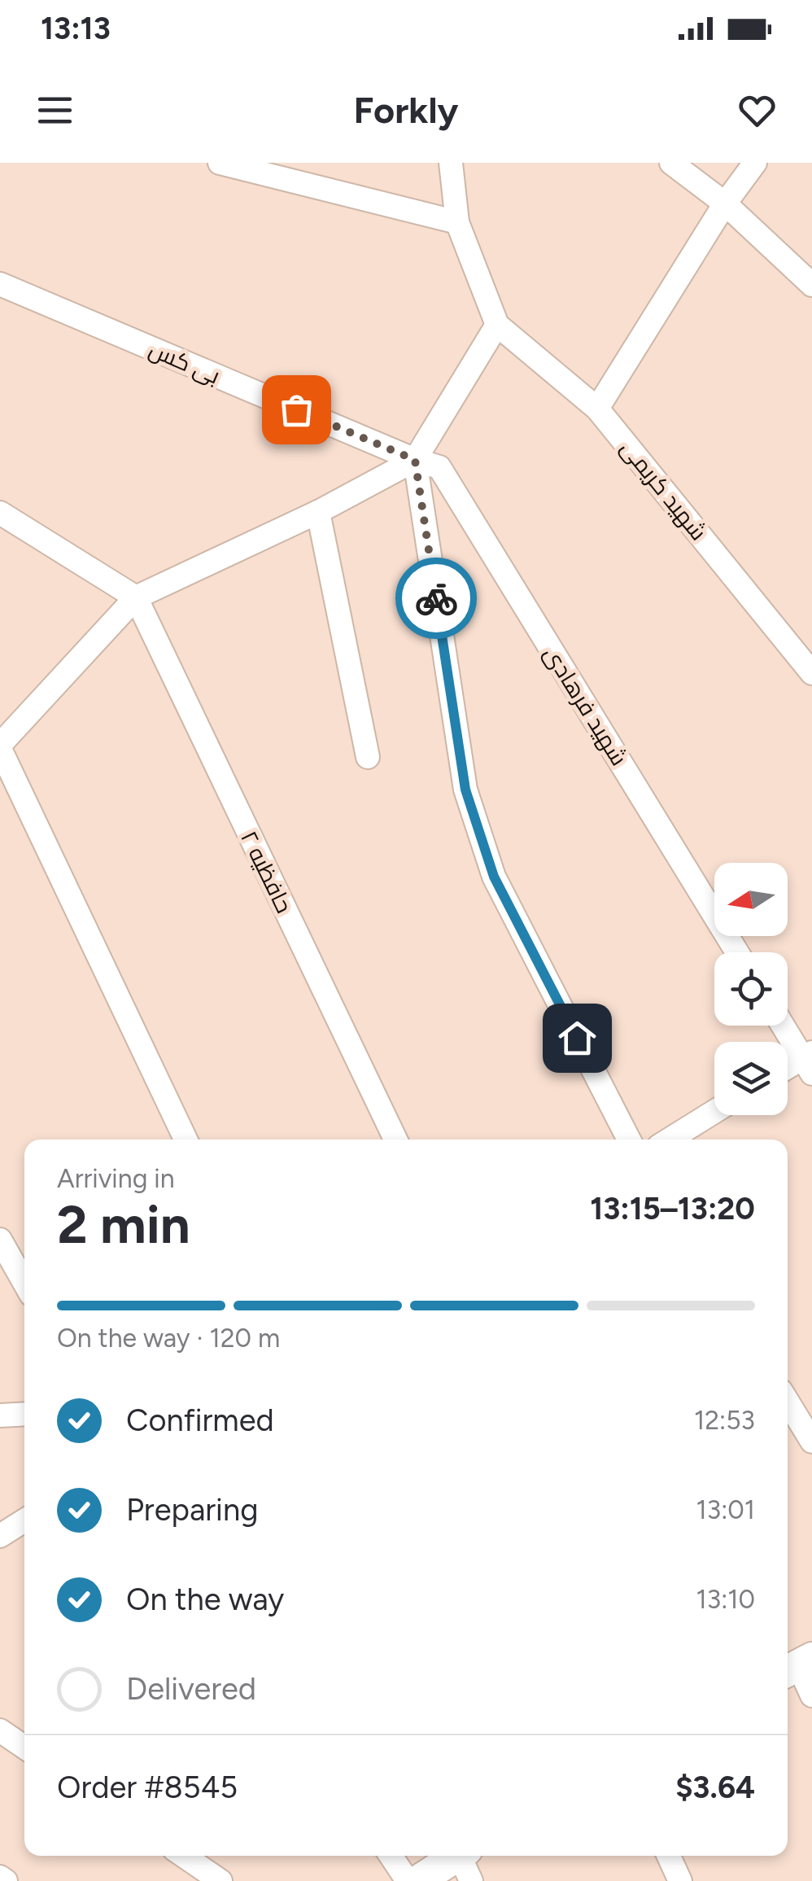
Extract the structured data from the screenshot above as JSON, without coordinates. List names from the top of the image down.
{
  "streets": {
    "street": [
      "بی کس",
      "شهید کریمی",
      "شهید فرهادی",
      "حافظیه ۲"
    ]
  },
  "north": "left",
  "page": {
    "status": "13:13",
    "header": "Forkly",
    "heading": ["2 min", "Arriving in", "13:15–13:20"],
    "panel": ["Order #8545", "$3.64"],
    "bar": "On the way · 120 m",
    "list": [
      ["Confirmed", "12:53"],
      ["Preparing", "13:01"],
      ["On the way", "13:10"],
      "Delivered"
    ]
  }
}
